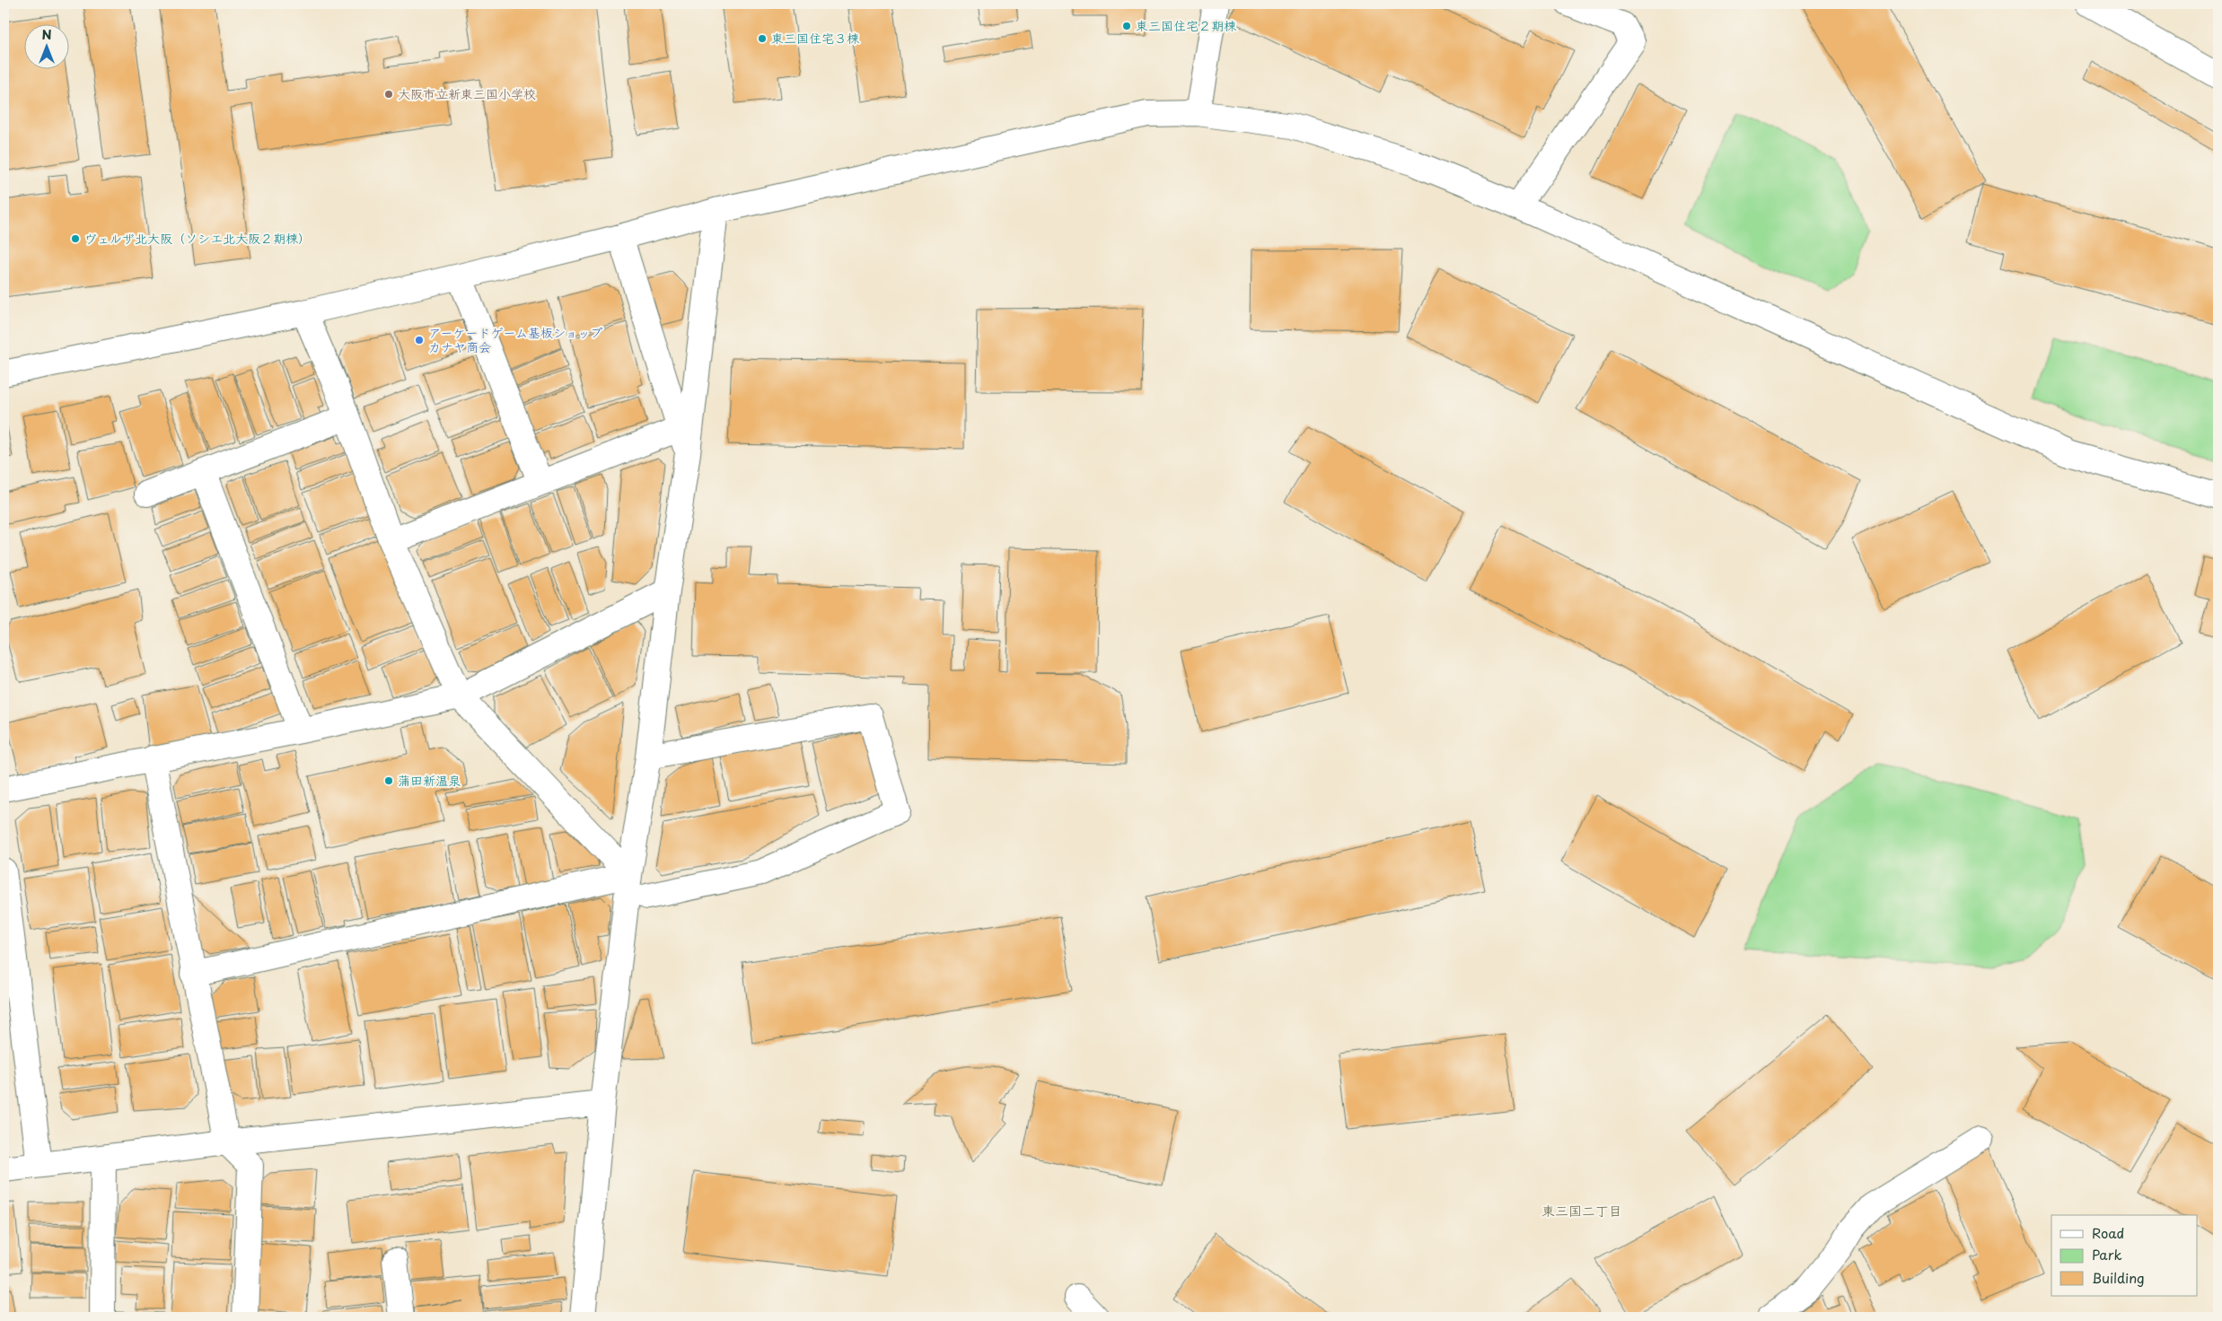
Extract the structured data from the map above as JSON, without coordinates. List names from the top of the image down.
{
  "districts": ["東三国二丁目"],
  "places": [
    "東三国住宅２期棟",
    "東三国住宅３棟",
    "大阪市立新東三国小学校",
    "ヴェルザ北大阪（ソシエ北大阪２期棟）",
    "アーケードゲーム基板ショップ カナヤ商会",
    "蒲田新温泉"
  ],
  "legend": ["Road", "Park", "Building"],
  "north": "top"
}
